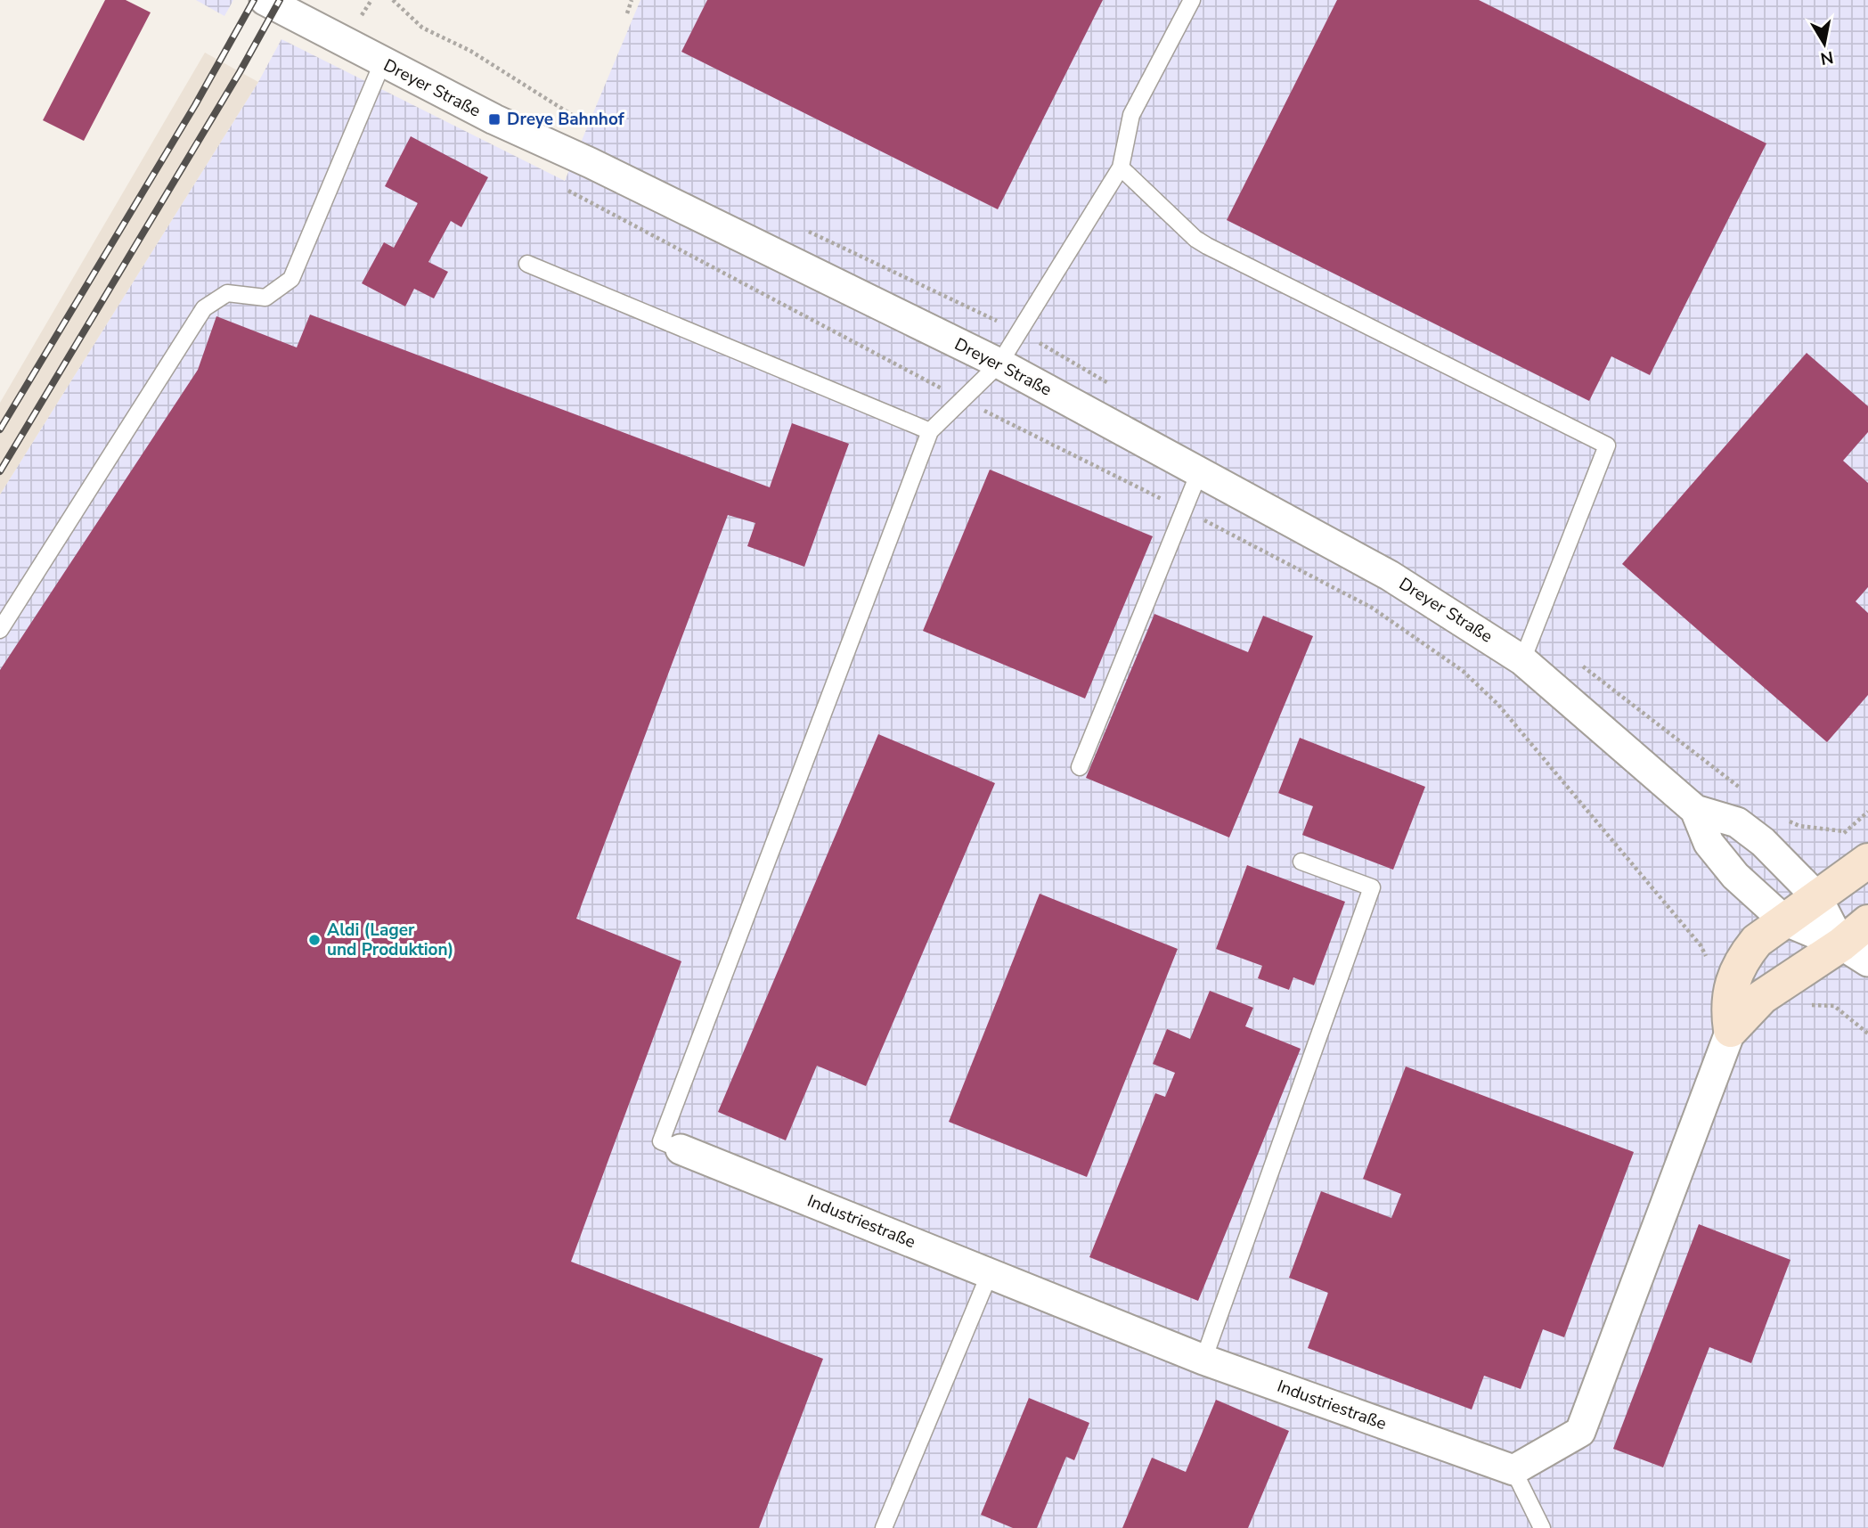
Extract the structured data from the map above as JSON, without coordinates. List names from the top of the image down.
{
  "streets": {
    "street": ["Dreyer Straße", "Industriestraße"]
  },
  "places": {
    "transit": ["Dreye Bahnhof"],
    "other": ["Aldi (Lager und Produktion)"]
  },
  "north": "bottom"
}
